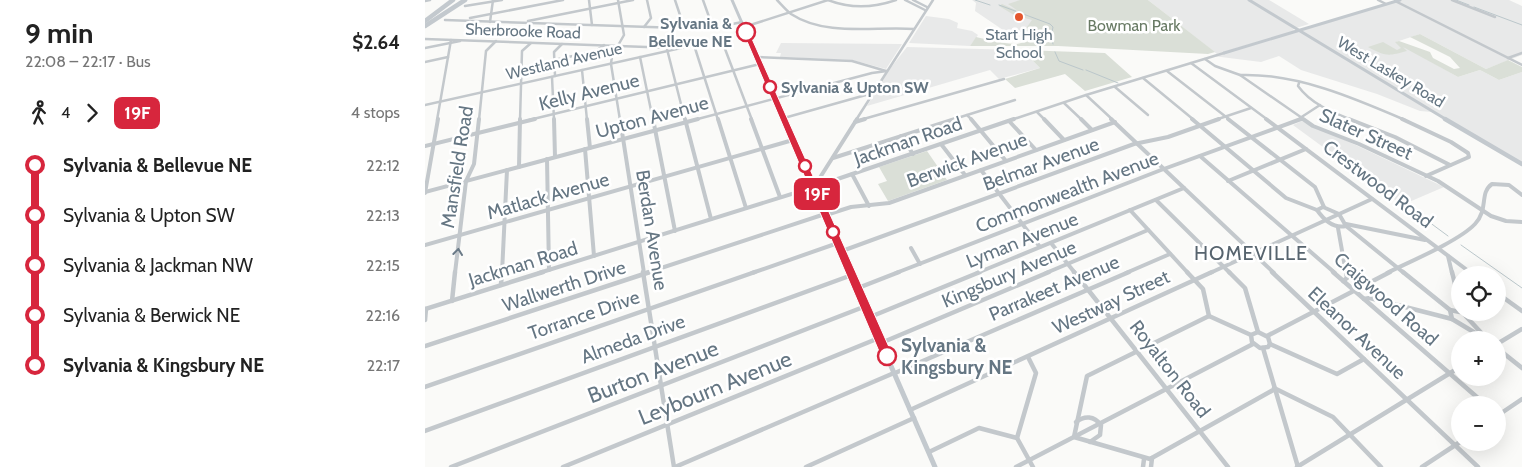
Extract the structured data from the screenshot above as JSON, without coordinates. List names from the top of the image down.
{
  "streets": {
    "main road": ["West Laskey Road", "Jackman Road"],
    "street": [
      "Sherbrooke Road",
      "Westland Avenue",
      "Kelly Avenue",
      "Upton Avenue",
      "Slater Street",
      "Berwick Avenue",
      "Belmar Avenue",
      "Mansfield Road",
      "Crestwood Road",
      "Commonwealth Avenue",
      "Matlack Avenue",
      "Berdan Avenue",
      "Lyman Avenue",
      "Kingsbury Avenue",
      "Wallwerth Drive",
      "Parrakeet Avenue",
      "Craigwood Road",
      "Westway Street",
      "Torrance Drive",
      "Eleanor Avenue",
      "Almeda Drive",
      "Royalton Road",
      "Burton Avenue",
      "Leybourn Avenue"
    ]
  },
  "crossings": [
    ["Sherbrooke Road", "Westland Avenue"],
    ["Sherbrooke Road", "Mansfield Road"],
    ["Westland Avenue", "Mansfield Road"],
    ["Westland Avenue", "Berdan Avenue"],
    ["West Laskey Road", "Jackman Road"],
    ["Kelly Avenue", "Mansfield Road"],
    ["Kelly Avenue", "Berdan Avenue"],
    ["Upton Avenue", "Mansfield Road"],
    ["Upton Avenue", "Berdan Avenue"],
    ["Slater Street", "Jackman Road"],
    ["Slater Street", "Commonwealth Avenue"],
    ["Jackman Road", "Mansfield Road"],
    ["Jackman Road", "Crestwood Road"],
    ["Jackman Road", "Berdan Avenue"],
    ["Jackman Road", "Eleanor Avenue"],
    ["Berwick Avenue", "Wallwerth Drive"],
    ["Berwick Avenue", "Eleanor Avenue"],
    ["Belmar Avenue", "Crestwood Road"],
    ["Belmar Avenue", "Eleanor Avenue"],
    ["Mansfield Road", "Matlack Avenue"],
    ["Crestwood Road", "Commonwealth Avenue"],
    ["Crestwood Road", "Westway Street"],
    ["Commonwealth Avenue", "Craigwood Road"],
    ["Commonwealth Avenue", "Eleanor Avenue"],
    ["Matlack Avenue", "Berdan Avenue"],
    ["Berdan Avenue", "Wallwerth Drive"],
    ["Berdan Avenue", "Parrakeet Avenue"],
    ["Berdan Avenue", "Torrance Drive"],
    ["Berdan Avenue", "Almeda Drive"],
    ["Berdan Avenue", "Burton Avenue"],
    ["Berdan Avenue", "Leybourn Avenue"],
    ["Lyman Avenue", "Eleanor Avenue"],
    ["Lyman Avenue", "Royalton Road"],
    ["Kingsbury Avenue", "Royalton Road"],
    ["Kingsbury Avenue", "Leybourn Avenue"],
    ["Parrakeet Avenue", "Royalton Road"],
    ["Craigwood Road", "Westway Street"],
    ["Westway Street", "Eleanor Avenue"],
    ["Westway Street", "Royalton Road"]
  ],
  "districts": ["HOMEVILLE"],
  "parks": ["Bowman Park"],
  "places": [
    "Start High School",
    "Sylvania & Bellevue NE",
    "Sylvania & Upton SW",
    "Sylvania & Kingsbury NE"
  ],
  "lines": ["bus line 19F"],
  "page": {
    "heading": ["9 min", "22:08 – 22:17 · Bus", "$2.64"],
    "on_map": "19F",
    "legs": ["4", "19F", "4 stops"],
    "list": [
      {
        "name": "Sylvania & Bellevue NE",
        "value": "22:12"
      },
      {
        "name": "Sylvania & Upton SW",
        "value": "22:13"
      },
      {
        "name": "Sylvania & Jackman NW",
        "value": "22:15"
      },
      {
        "name": "Sylvania & Berwick NE",
        "value": "22:16"
      },
      {
        "name": "Sylvania & Kingsbury NE",
        "value": "22:17"
      }
    ],
    "map_buttons": ["+", "−"]
  }
}
